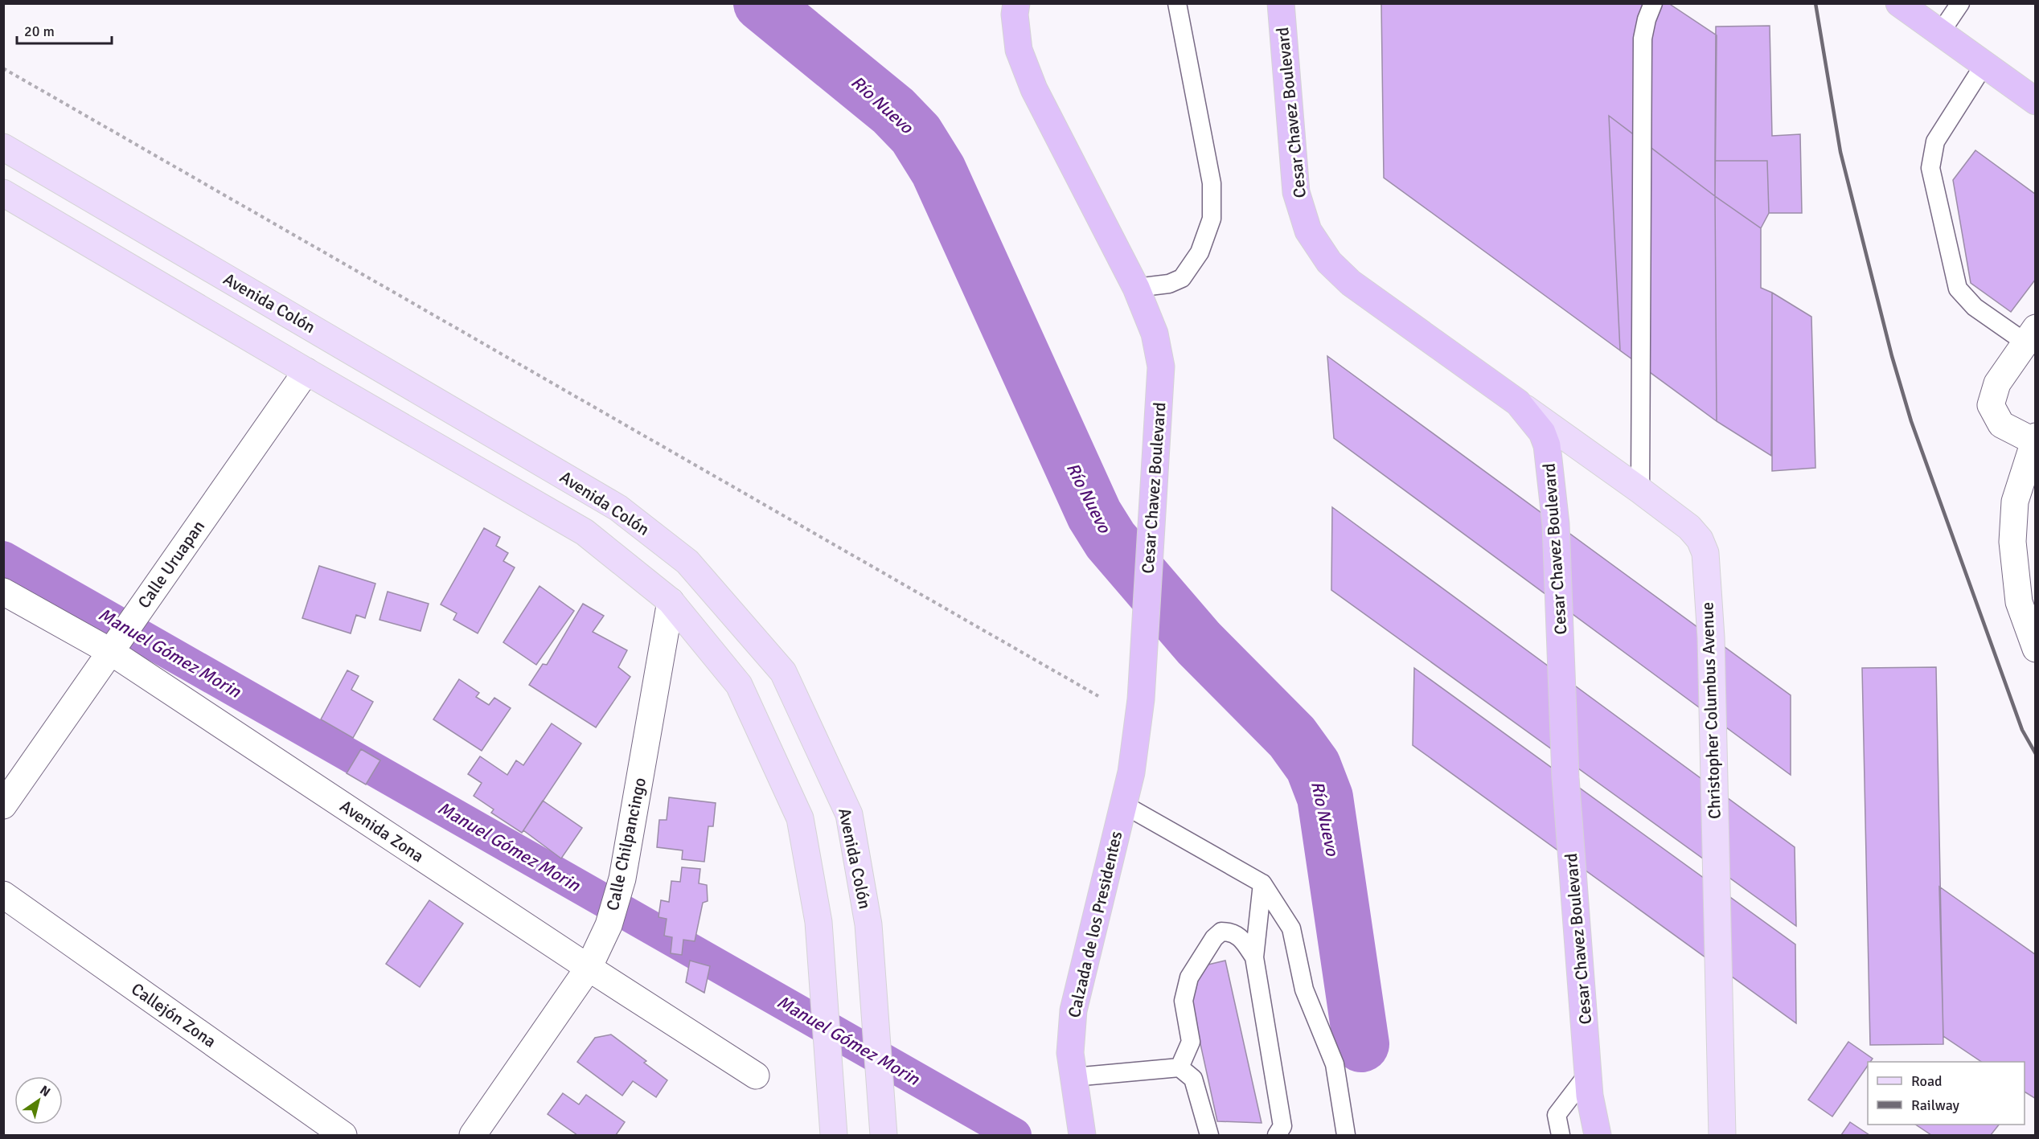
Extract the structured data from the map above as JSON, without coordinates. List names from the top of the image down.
{
  "streets": {
    "highway": ["Cesar Chavez Boulevard", "Calzada de los Presidentes"],
    "main road": ["Avenida Colón", "Christopher Columbus Avenue"],
    "street": [
      "Calle Uruapan",
      "Avenida Zona",
      "Calle Chilpancingo",
      "Callejón Zona"
    ]
  },
  "crossings": [
    ["Cesar Chavez Boulevard", "Christopher Columbus Avenue"],
    ["Cesar Chavez Boulevard", "Calzada de los Presidentes"],
    ["Avenida Colón", "Calle Uruapan"],
    ["Avenida Colón", "Calle Chilpancingo"],
    ["Calle Uruapan", "Avenida Zona"],
    ["Avenida Zona", "Calle Chilpancingo"]
  ],
  "water": ["Río Nuevo", "Manuel Gómez Morin"],
  "legend": ["Road", "Railway"],
  "scale_bar": "20 m",
  "north": "top right"
}
